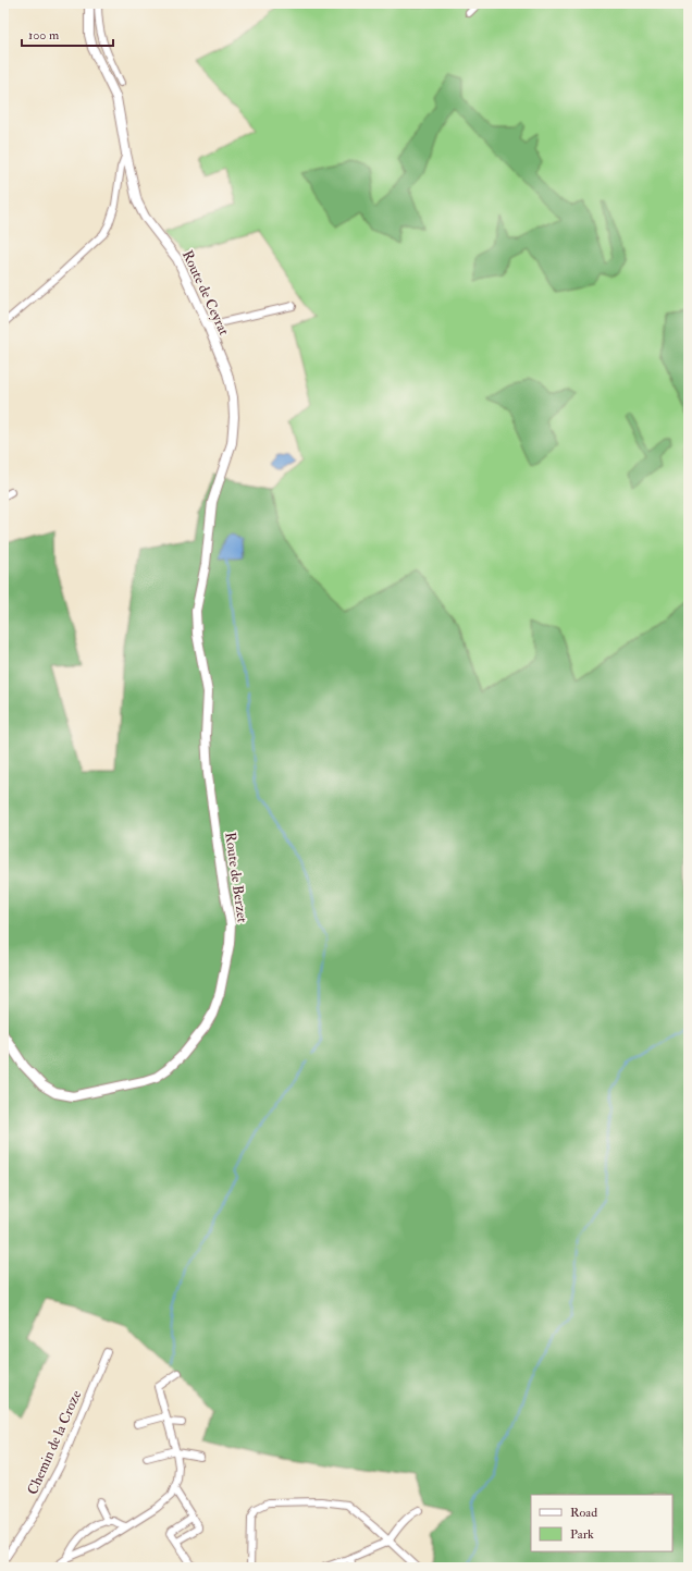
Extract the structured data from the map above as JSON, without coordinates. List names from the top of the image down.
{
  "streets": {
    "street": ["Route de Ceyrat", "Route de Berzet", "Chemin de la Croze"]
  },
  "crossings": [
    ["Route de Ceyrat", "Route de Berzet"]
  ],
  "legend": ["Road", "Park"],
  "scale_bar": "100 m"
}
